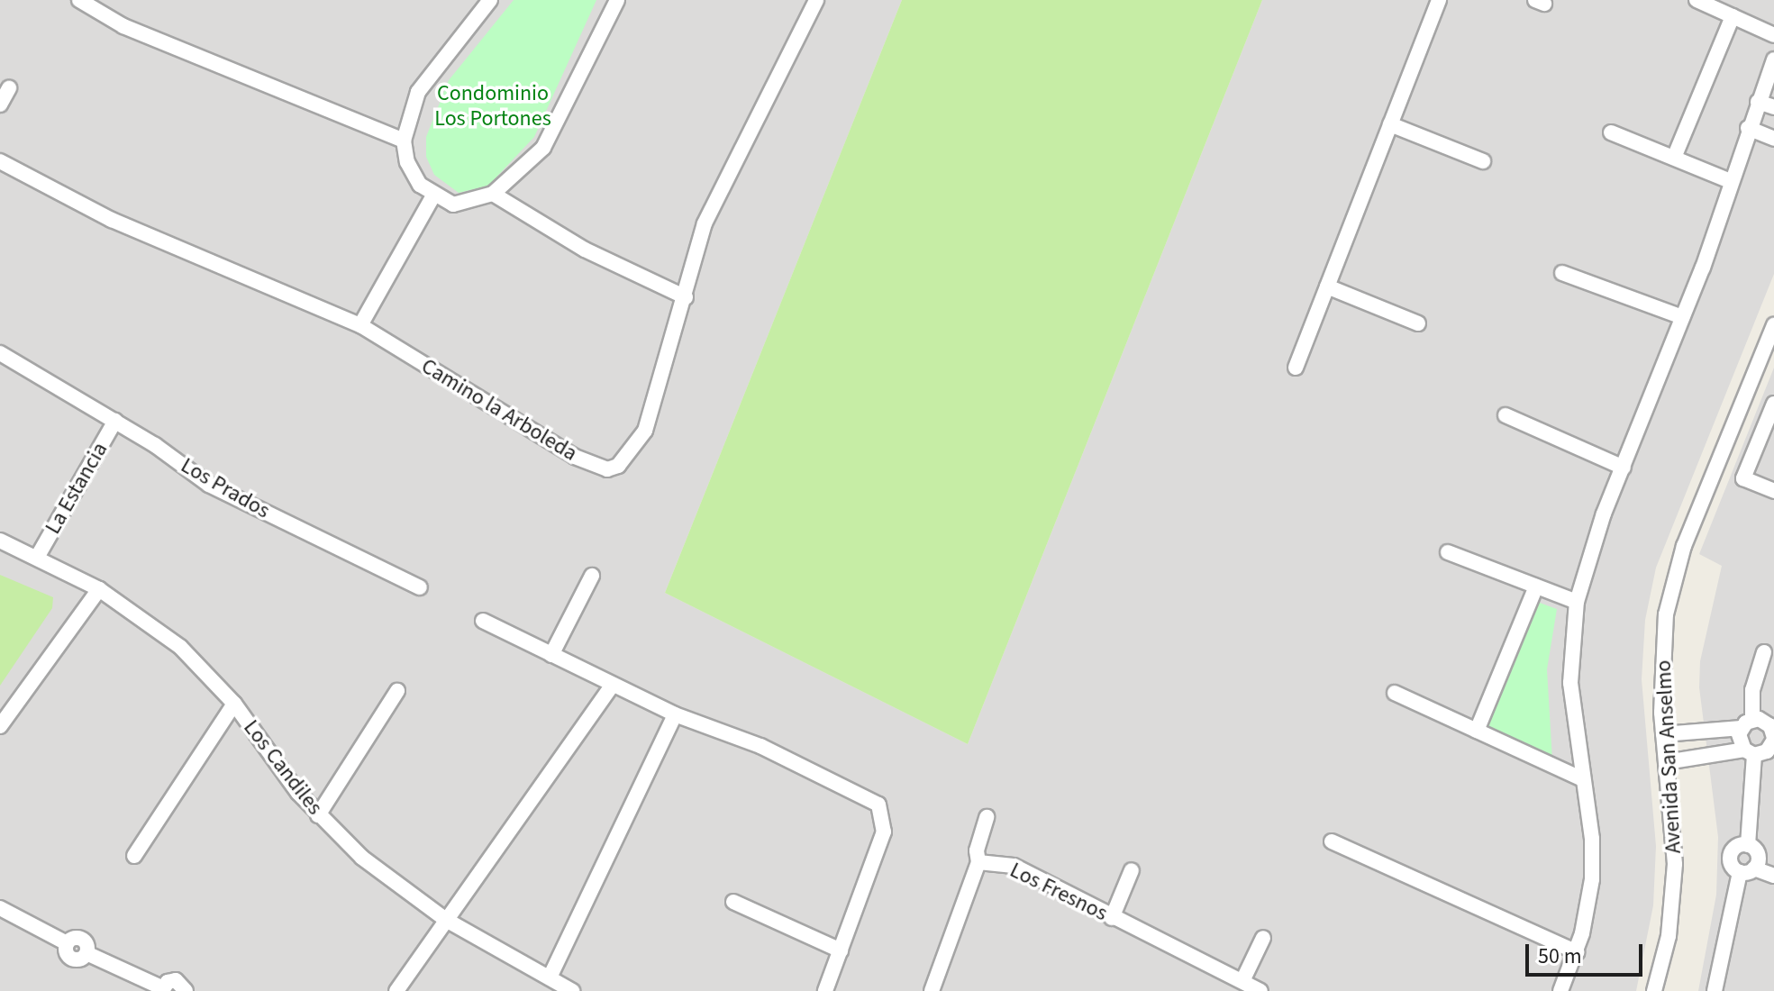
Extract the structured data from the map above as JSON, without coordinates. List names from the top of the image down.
{
  "streets": {
    "street": [
      "Camino la Arboleda",
      "La Estancia",
      "Los Prados",
      "Avenida San Anselmo",
      "Los Candiles",
      "Los Fresnos"
    ]
  },
  "crossings": [
    ["La Estancia", "Los Prados"],
    ["La Estancia", "Los Candiles"]
  ],
  "parks": ["Condominio Los Portones"],
  "scale_bar": "50 m"
}
